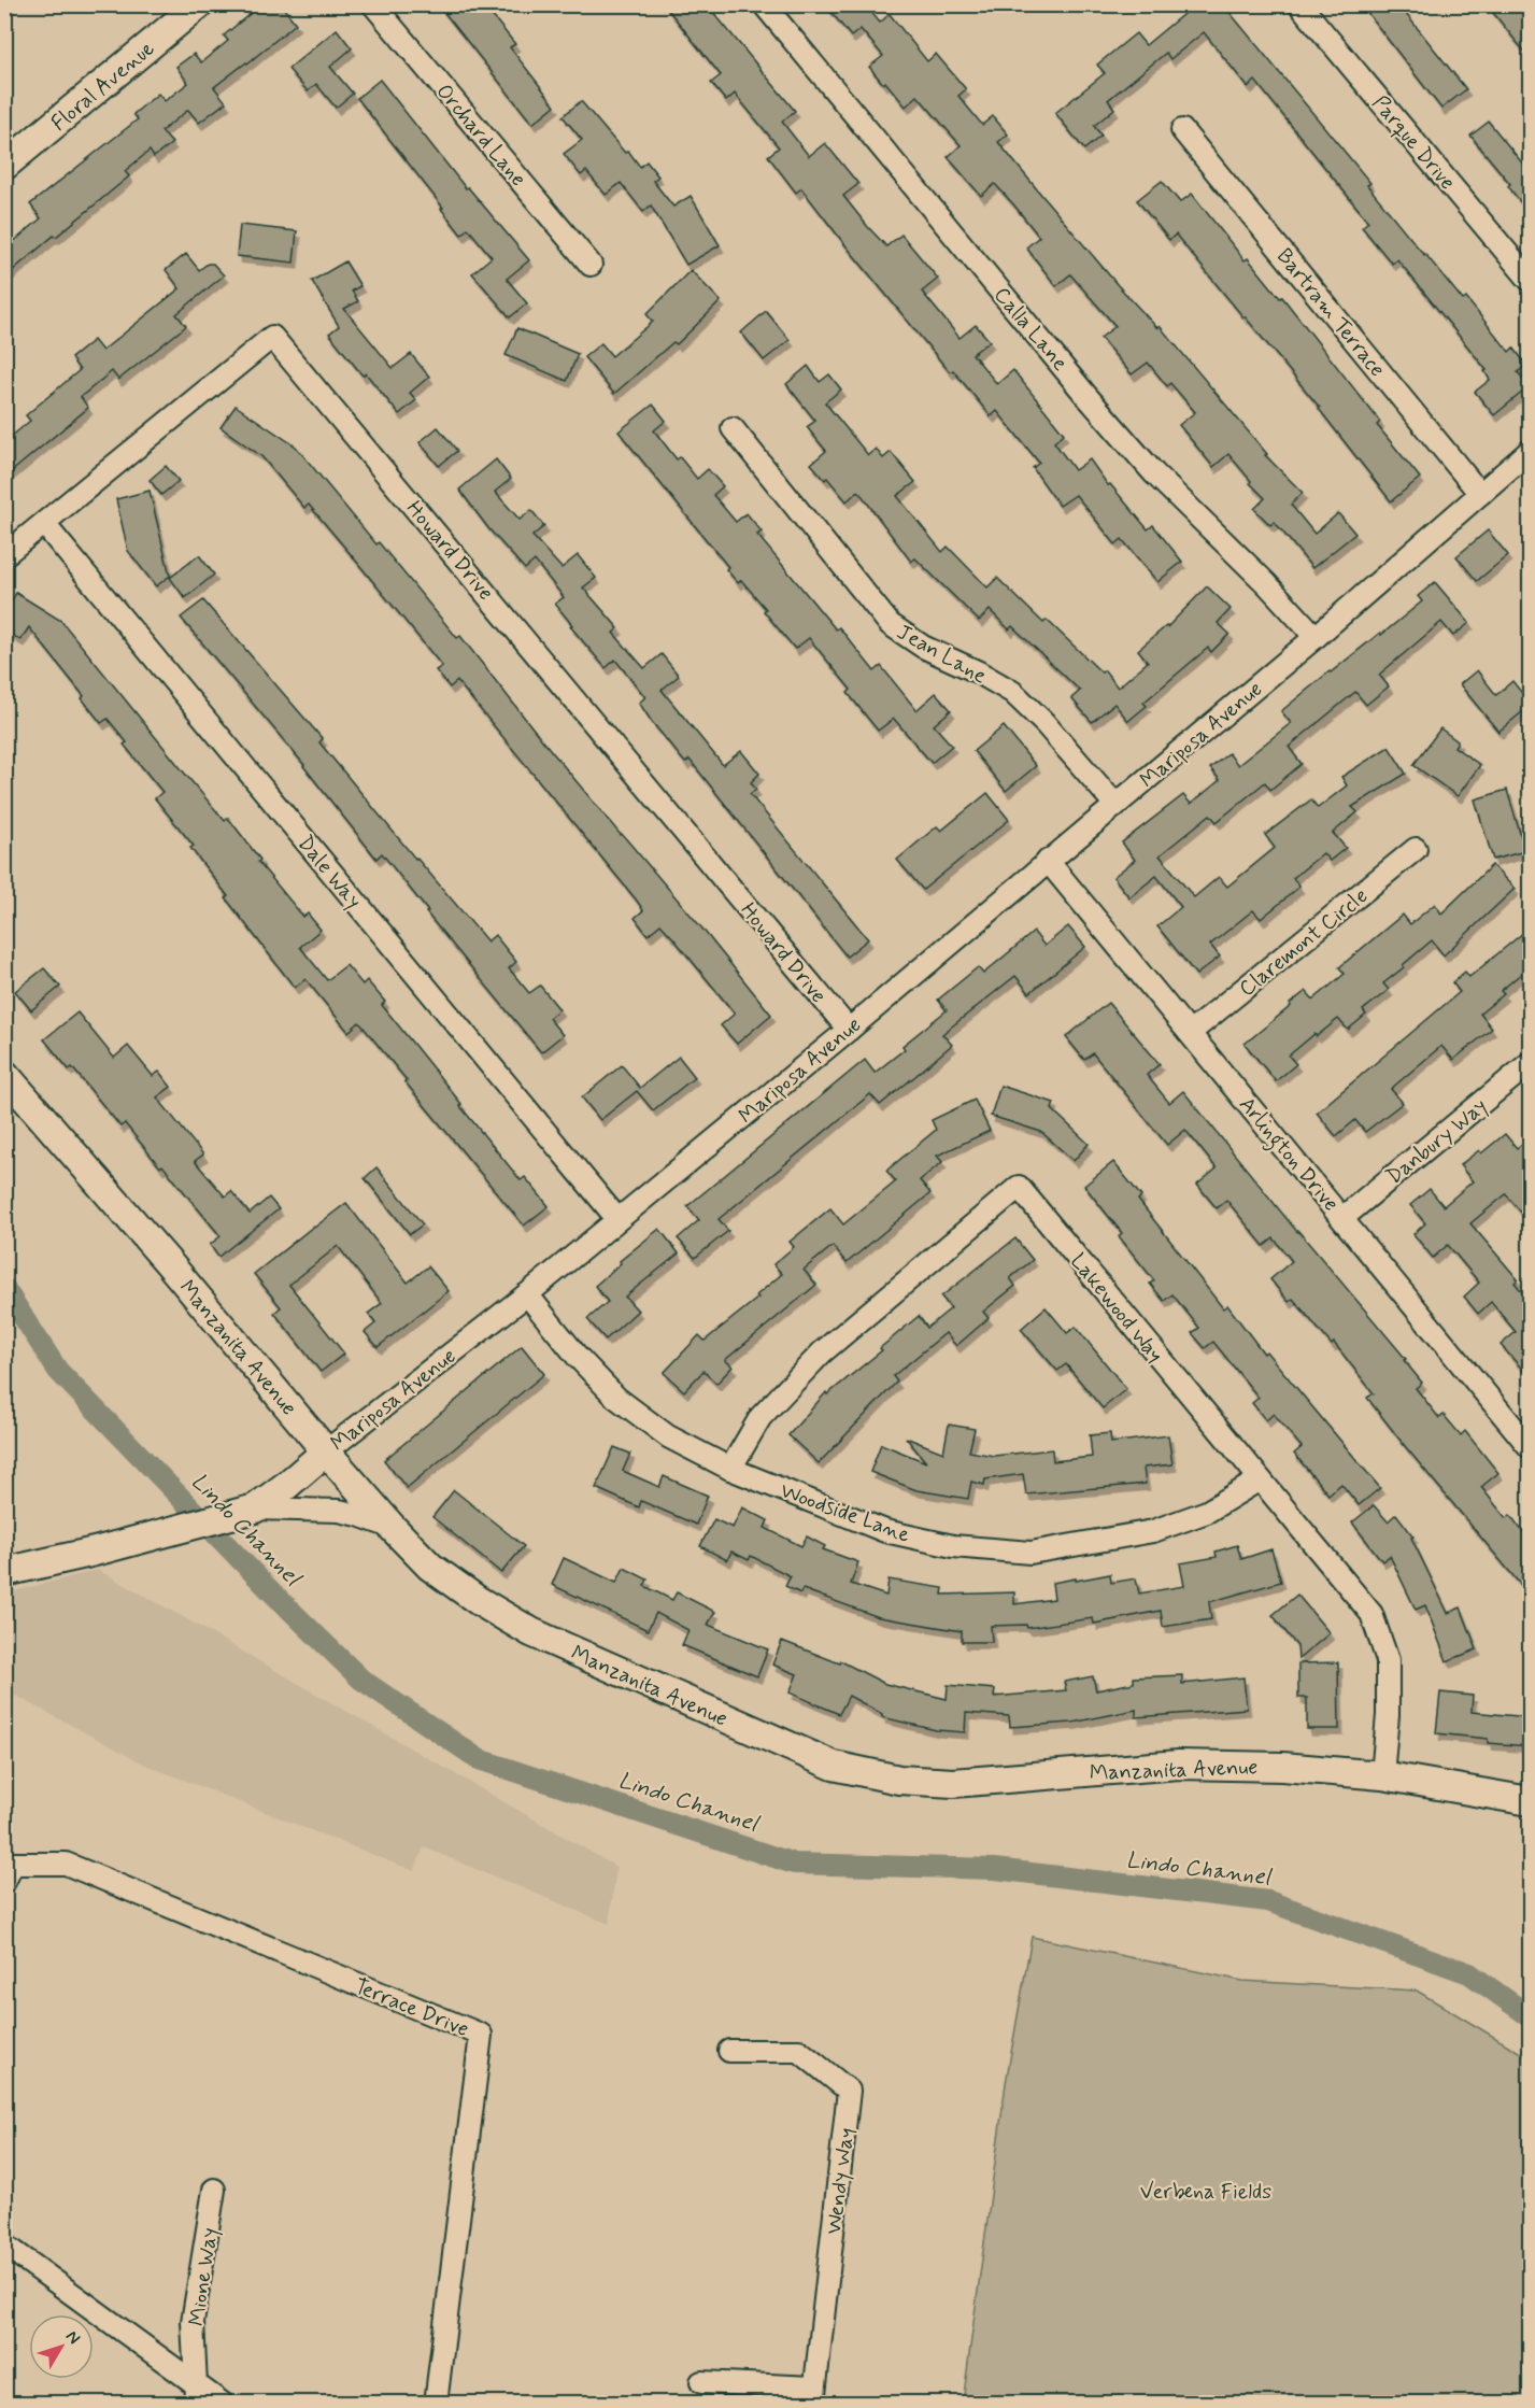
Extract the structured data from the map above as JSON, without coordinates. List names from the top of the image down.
{
  "streets": {
    "street": [
      "Floral Avenue",
      "Orchard Lane",
      "Parque Drive",
      "Bartram Terrace",
      "Calla Lane",
      "Howard Drive",
      "Jean Lane",
      "Mariposa Avenue",
      "Dale Way",
      "Claremont Circle",
      "Danbury Way",
      "Arlington Drive",
      "Lakewood Way",
      "Manzanita Avenue",
      "Woodside Lane",
      "Terrace Drive",
      "Wendy Way",
      "Mione Way"
    ]
  },
  "crossings": [
    ["Bartram Terrace", "Mariposa Avenue"],
    ["Calla Lane", "Mariposa Avenue"],
    ["Howard Drive", "Mariposa Avenue"],
    ["Howard Drive", "Dale Way"],
    ["Jean Lane", "Mariposa Avenue"],
    ["Mariposa Avenue", "Dale Way"],
    ["Mariposa Avenue", "Arlington Drive"],
    ["Mariposa Avenue", "Manzanita Avenue"],
    ["Mariposa Avenue", "Woodside Lane"],
    ["Claremont Circle", "Arlington Drive"],
    ["Danbury Way", "Arlington Drive"],
    ["Lakewood Way", "Manzanita Avenue"],
    ["Lakewood Way", "Woodside Lane"]
  ],
  "water": ["Lindo Channel"],
  "parks": ["Verbena Fields"],
  "north": "top right"
}
